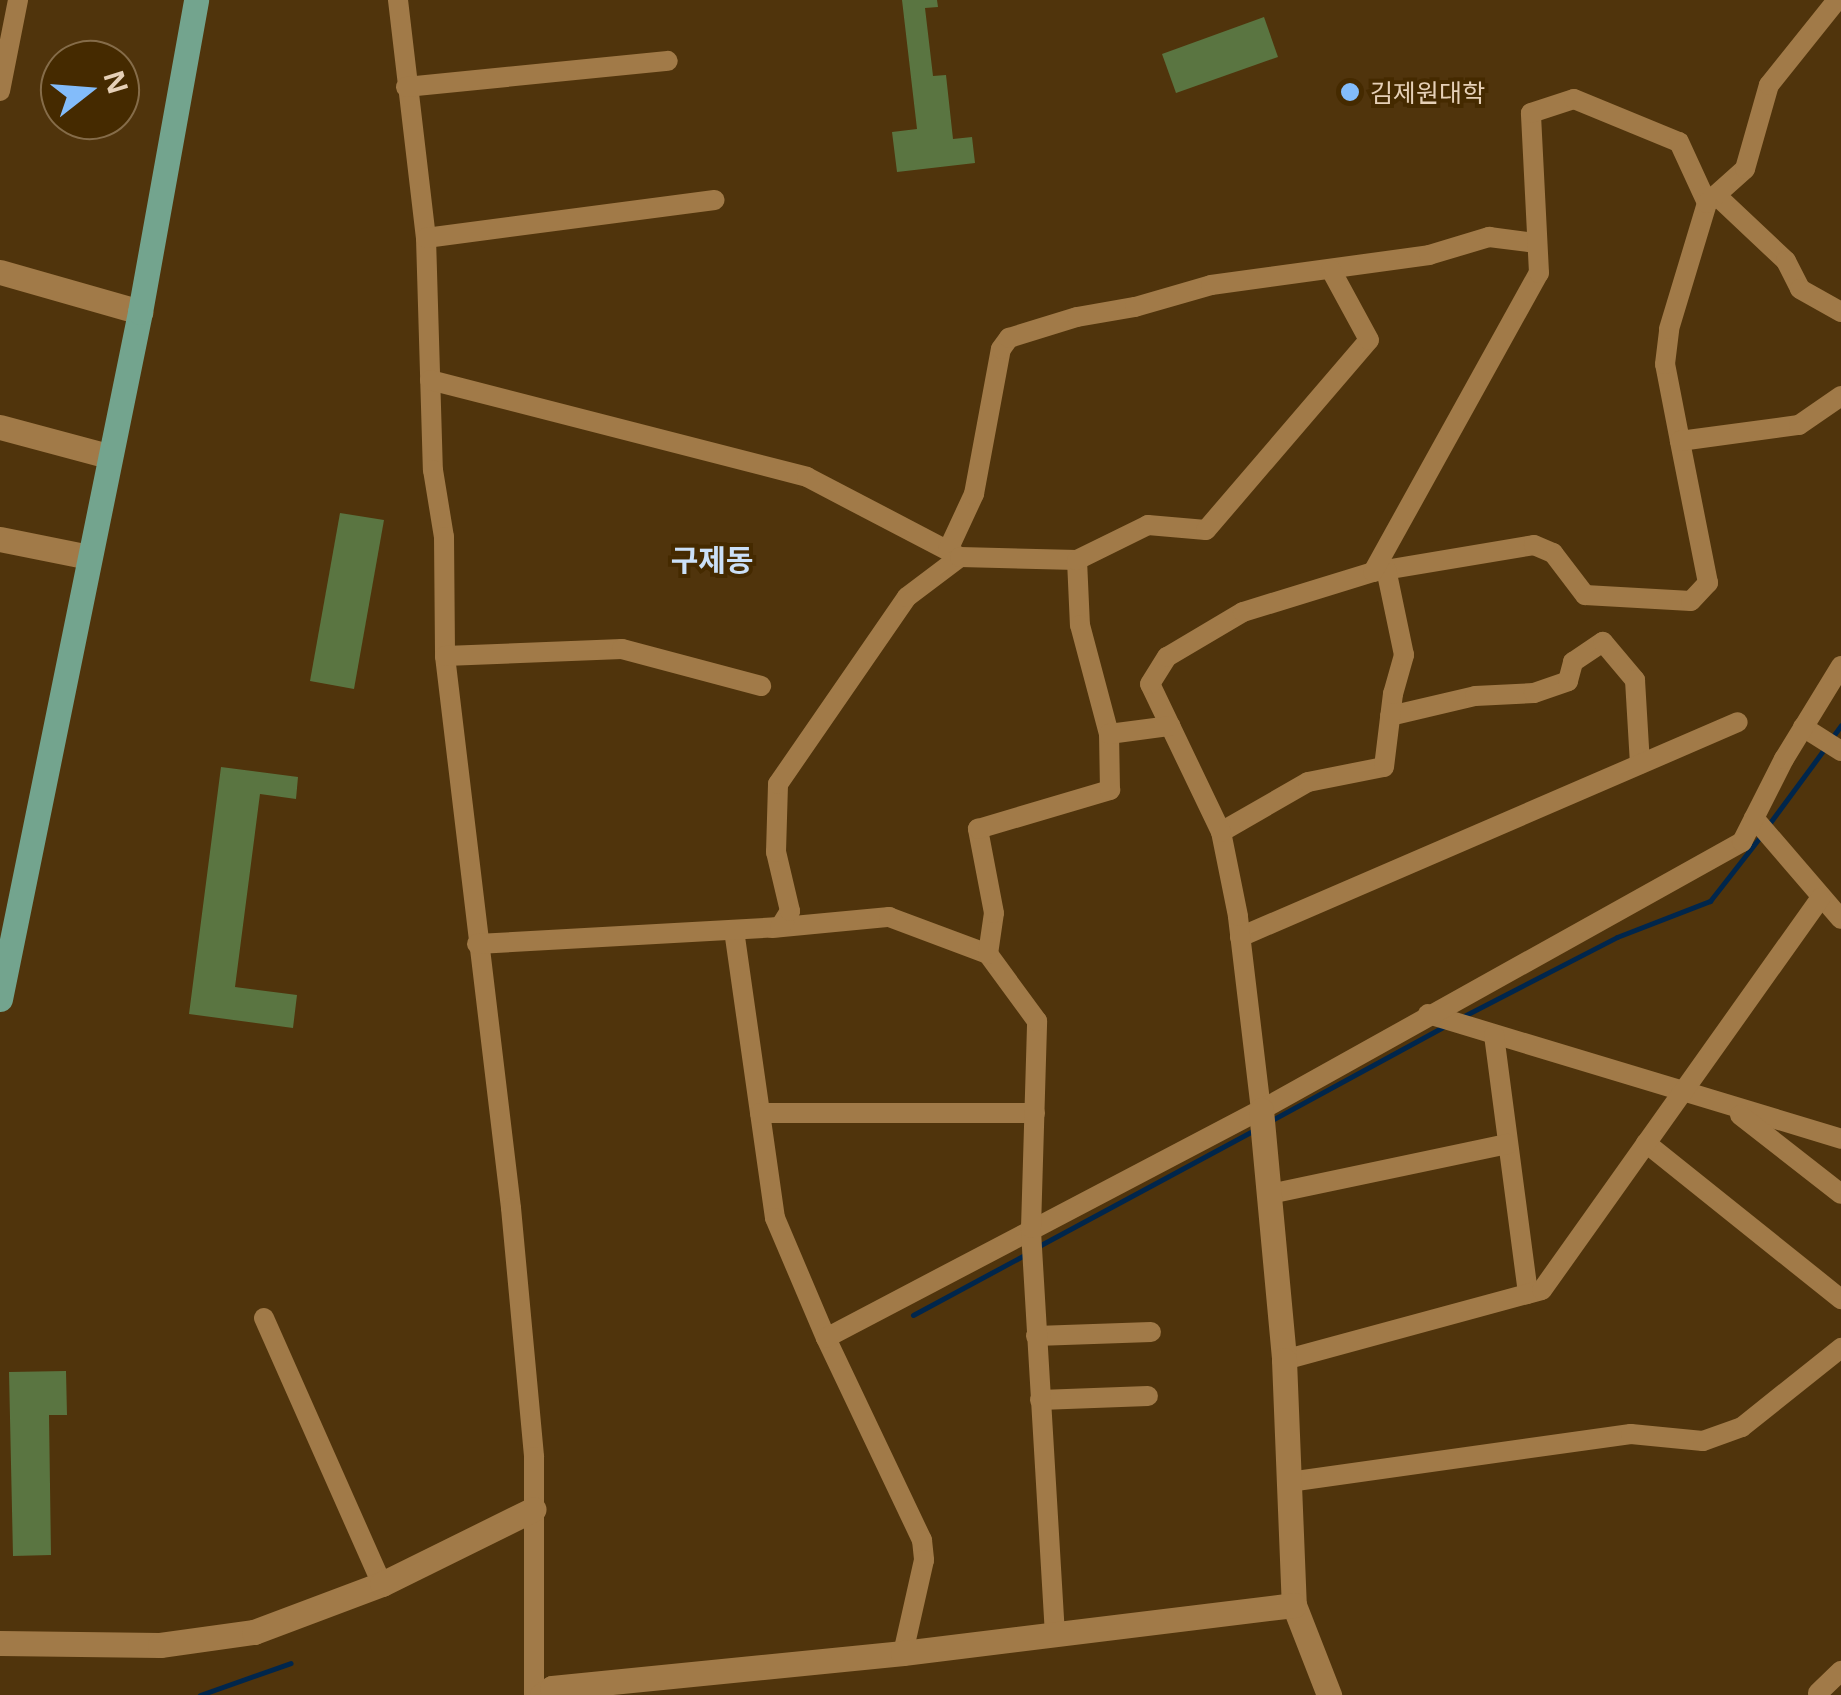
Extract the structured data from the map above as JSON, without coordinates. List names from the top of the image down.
{
  "districts": ["구제동"],
  "places": ["김제원대학"],
  "north": "right"
}
